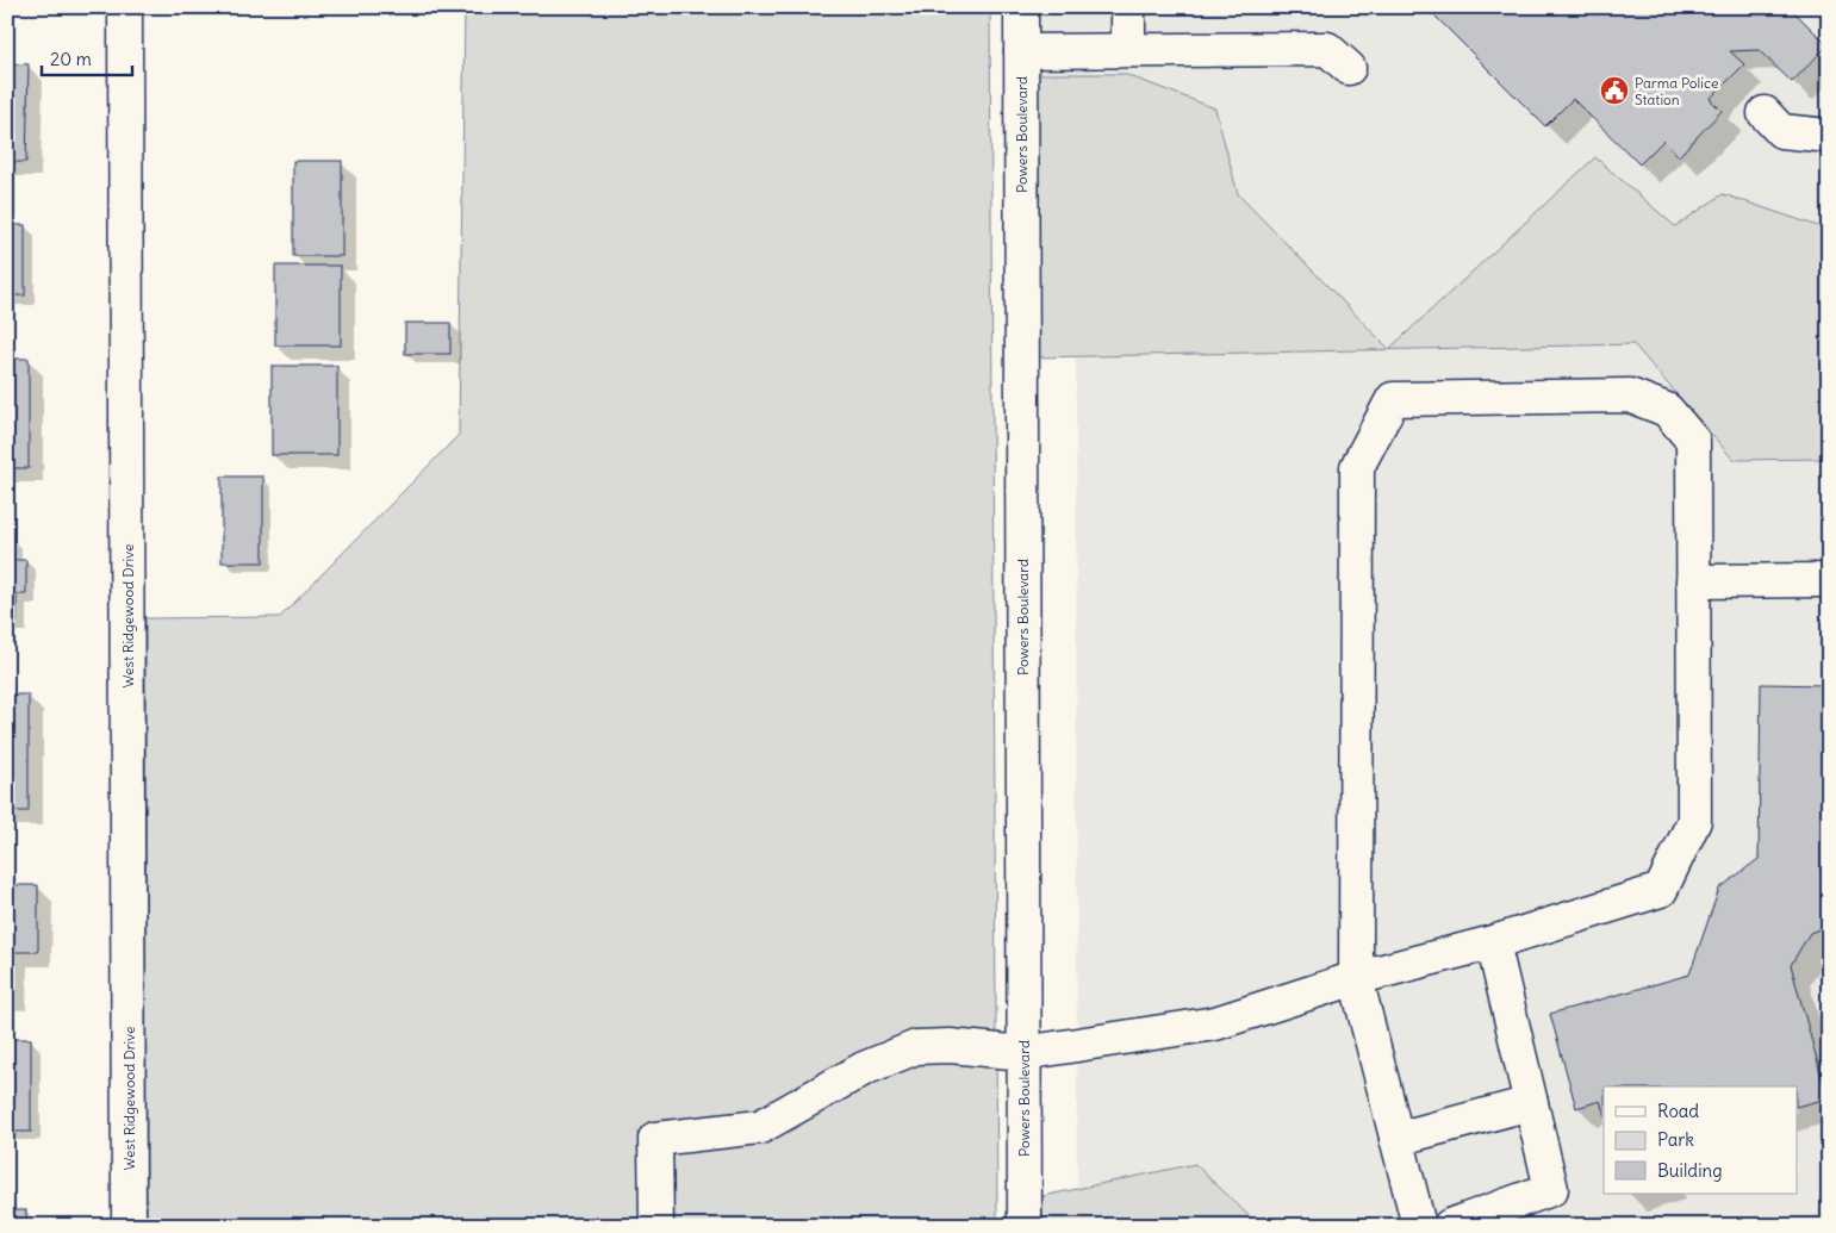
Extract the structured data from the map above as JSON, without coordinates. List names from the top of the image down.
{
  "streets": {
    "street": ["Powers Boulevard", "West Ridgewood Drive"]
  },
  "places": {
    "public building": ["Parma Police Station"]
  },
  "legend": ["Road", "Park", "Building"],
  "scale_bar": "20 m"
}
